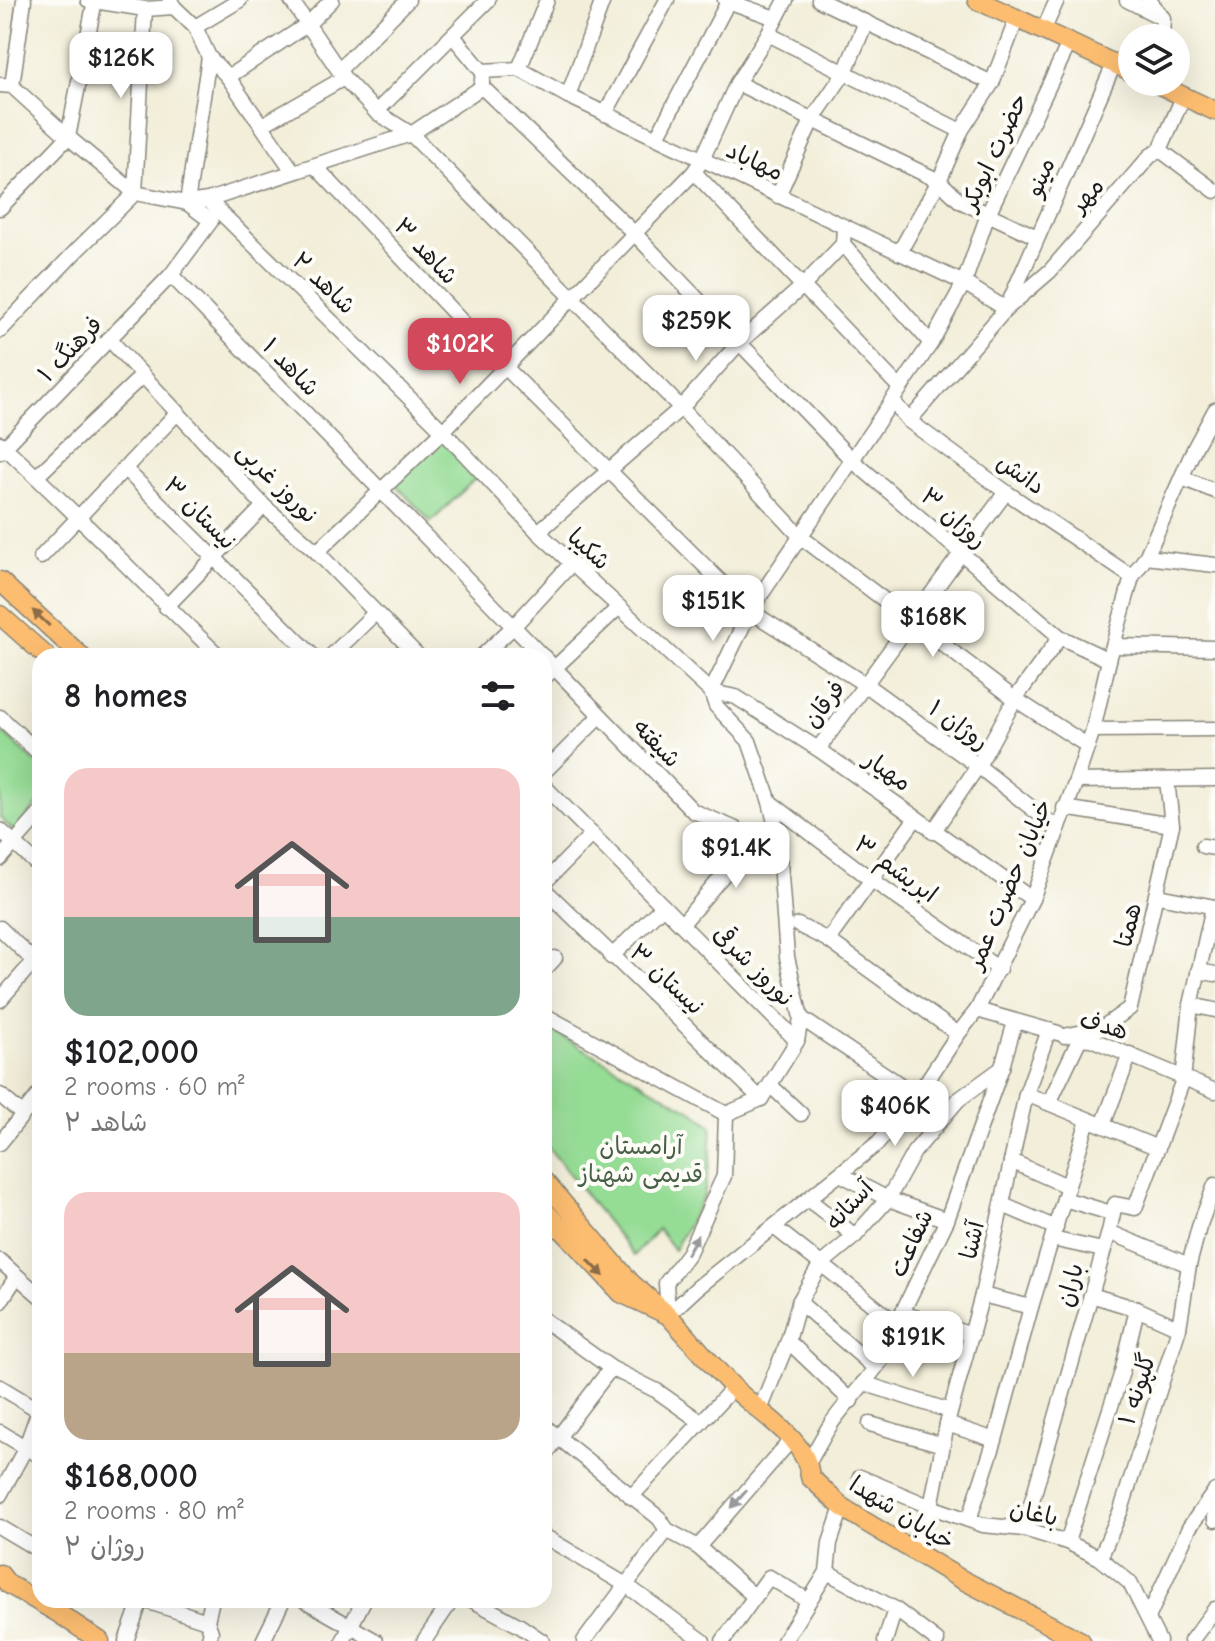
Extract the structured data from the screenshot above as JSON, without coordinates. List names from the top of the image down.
{
  "streets": {
    "main road": ["خیابان شهدا"],
    "street": [
      "حضرت ابوبکر",
      "مهاباد",
      "مینو",
      "مهر",
      "شاهد ۳",
      "شاهد ۲",
      "فرهنگ ۱",
      "شاهد ۱",
      "دانش",
      "نوروز غربی",
      "نیستان ۳",
      "روژان ۳",
      "شکیبا",
      "فرقان",
      "روژان ۱",
      "شیفته",
      "مهیار",
      "ابریشم ۳",
      "خیابان حضرت عمر",
      "همتا",
      "نوروز شرقی",
      "هدف",
      "آستانه",
      "آشنا",
      "شفاعت",
      "باران",
      "گلپونه ۱",
      "باغان"
    ]
  },
  "crossings": [
    ["حضرت ابوبکر", "مهاباد"],
    ["حضرت ابوبکر", "دانش"],
    ["حضرت ابوبکر", "روژان ۳"],
    ["حضرت ابوبکر", "شکیبا"],
    ["حضرت ابوبکر", "روژان ۱"],
    ["حضرت ابوبکر", "مهیار"],
    ["مهاباد", "مینو"],
    ["مهاباد", "مهر"],
    ["مینو", "مهر"],
    ["شاهد ۳", "روژان ۱"],
    ["شاهد ۲", "شکیبا"],
    ["فرهنگ ۱", "شاهد ۱"],
    ["فرهنگ ۱", "نوروز غربی"],
    ["شاهد ۱", "شیفته"],
    ["دانش", "فرقان"],
    ["دانش", "خیابان حضرت عمر"],
    ["روژان ۳", "فرقان"],
    ["روژان ۳", "خیابان حضرت عمر"],
    ["شکیبا", "مهیار"],
    ["فرقان", "روژان ۱"],
    ["فرقان", "مهیار"],
    ["روژان ۱", "خیابان حضرت عمر"],
    ["مهیار", "خیابان حضرت عمر"],
    ["ابریشم ۳", "خیابان حضرت عمر"],
    ["خیابان حضرت عمر", "هدف"],
    ["خیابان حضرت عمر", "خیابان شهدا"],
    ["همتا", "هدف"],
    ["هدف", "آشنا"],
    ["هدف", "شفاعت"],
    ["آستانه", "شفاعت"],
    ["آشنا", "خیابان شهدا"],
    ["آشنا", "باغان"],
    ["شفاعت", "خیابان شهدا"],
    ["باران", "باغان"],
    ["گلپونه ۱", "باغان"]
  ],
  "parks": ["آرامستان قدیمی شهناز"],
  "page": {
    "price": [
      "$126K",
      "$259K",
      "$102K",
      "$151K",
      "$168K",
      "$91.4K",
      "$406K",
      "$191K"
    ],
    "heading": "8 homes",
    "list": [
      {
        "name": "$102,000",
        "note": "2 rooms · 60 m² · شاهد ۲"
      },
      {
        "name": "$168,000",
        "note": "2 rooms · 80 m² · روژان ۲"
      }
    ]
  }
}
